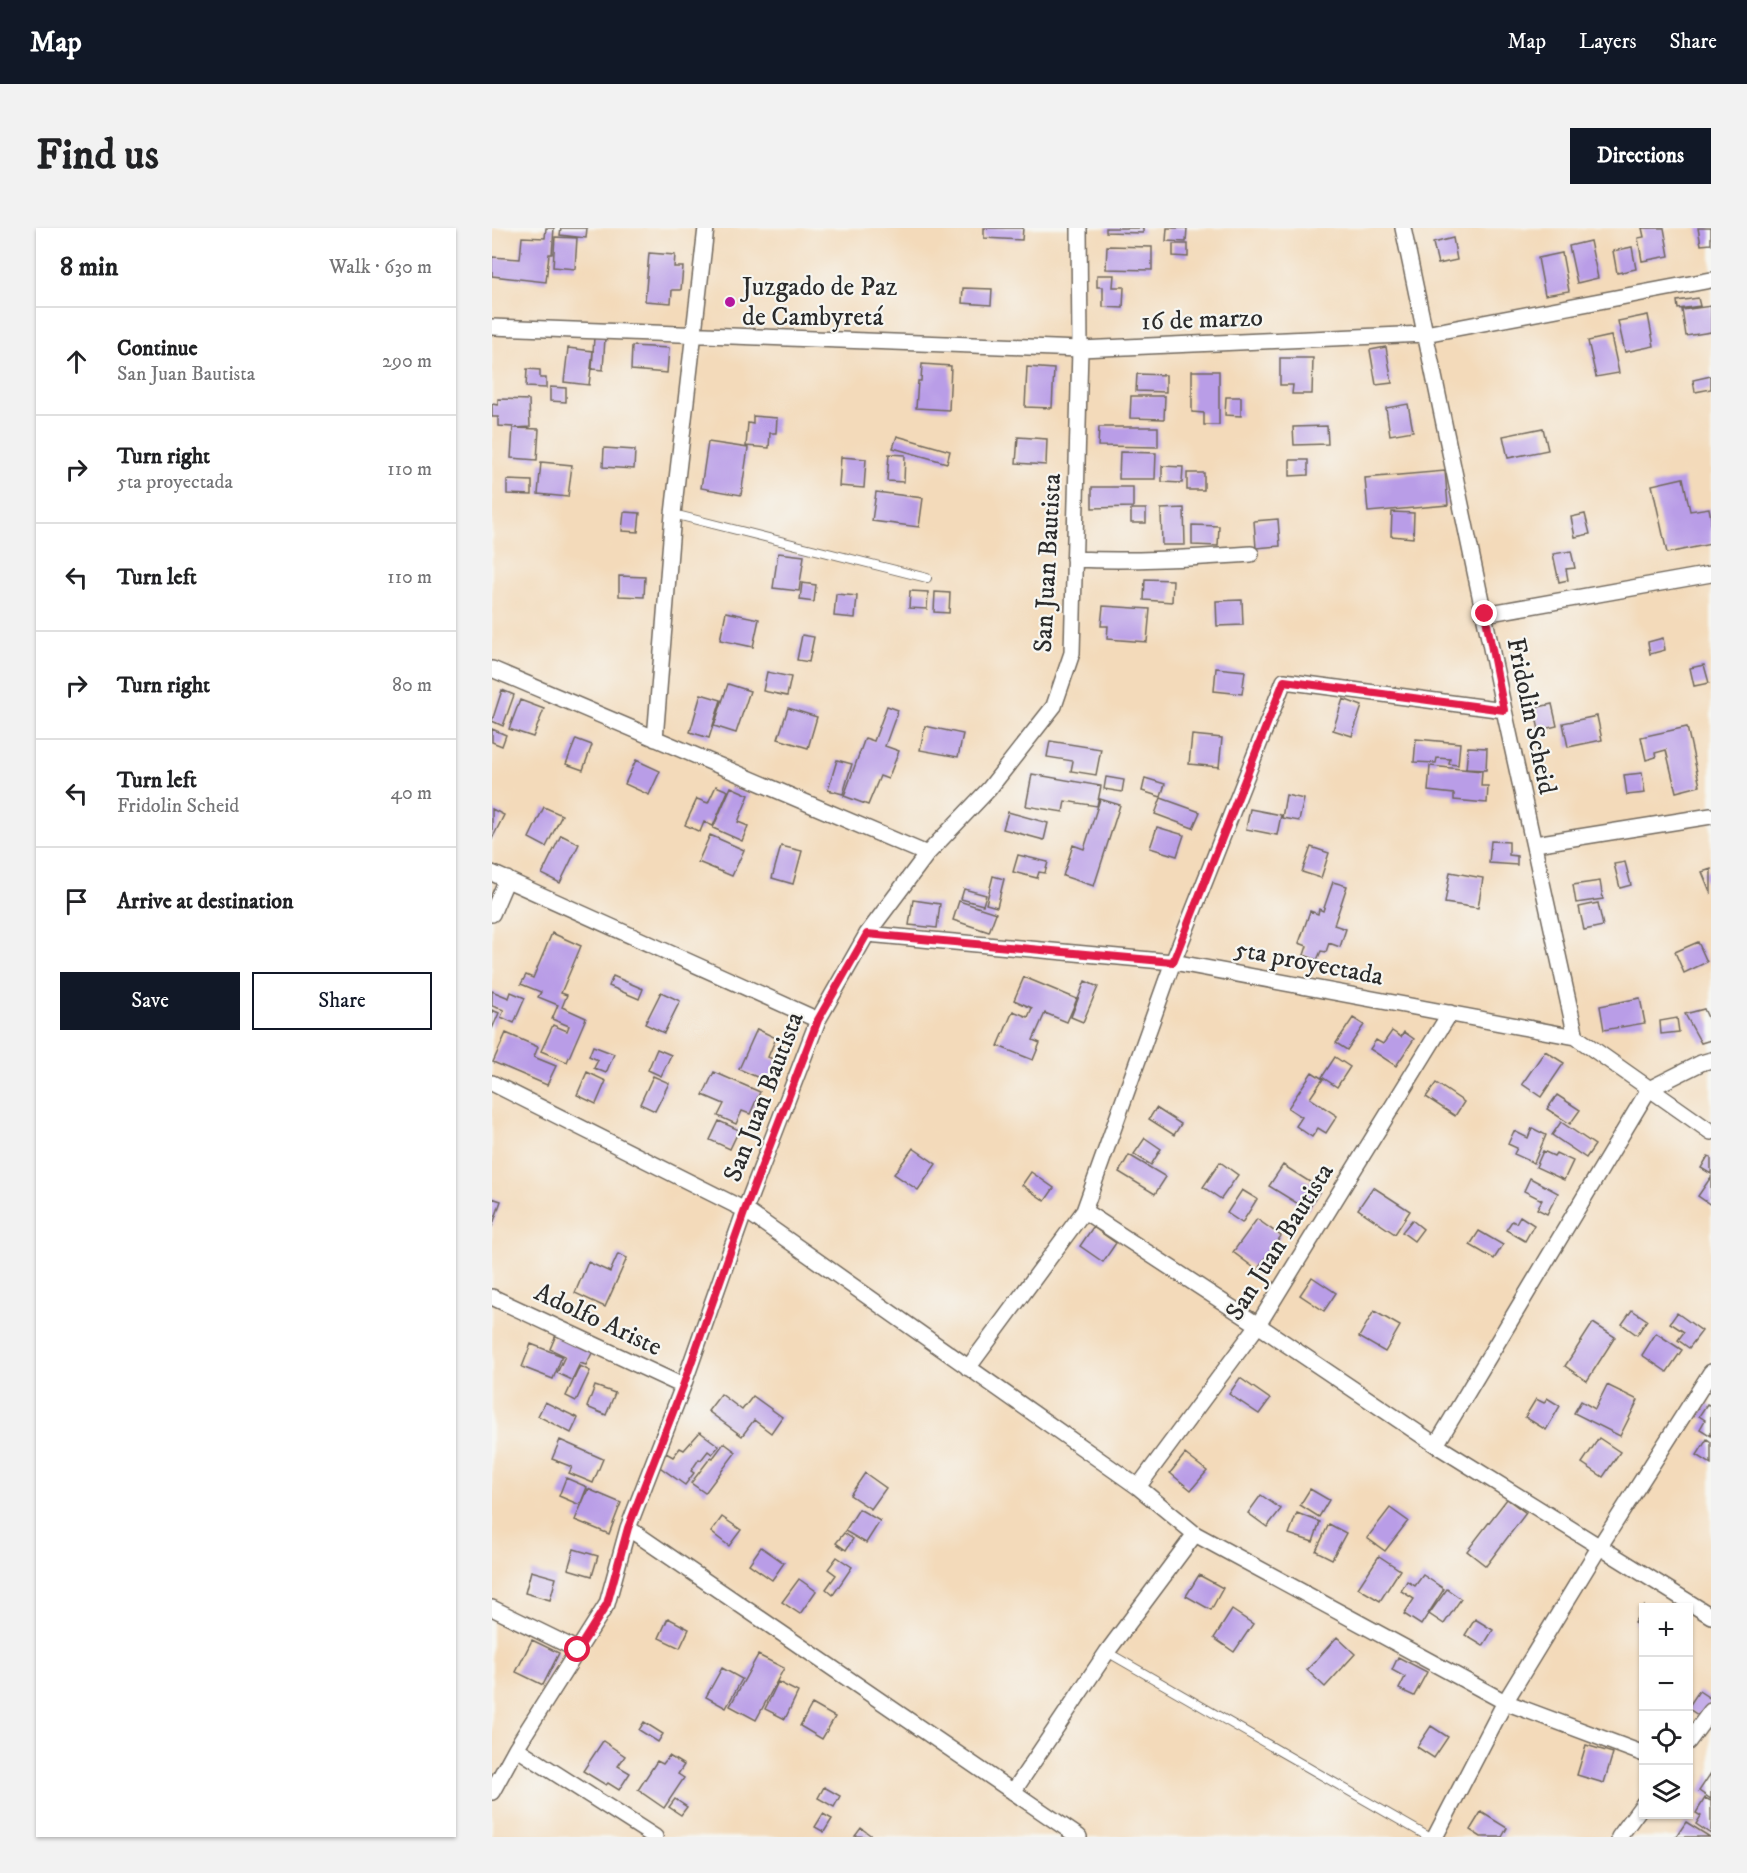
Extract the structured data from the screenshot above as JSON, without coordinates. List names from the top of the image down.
{
  "streets": {
    "street": [
      "16 de marzo",
      "San Juan Bautista",
      "Fridolin Scheid",
      "5ta proyectada",
      "Adolfo Ariste"
    ]
  },
  "crossings": [
    ["16 de marzo", "San Juan Bautista"],
    ["16 de marzo", "Fridolin Scheid"],
    ["San Juan Bautista", "5ta proyectada"],
    ["San Juan Bautista", "Adolfo Ariste"],
    ["Fridolin Scheid", "5ta proyectada"]
  ],
  "places": ["Juzgado de Paz de Cambyretá"],
  "page": {
    "header": "Map",
    "nav": ["Map", "Layers", "Share"],
    "buttons": [
      "Directions",
      ["Save", "Share"]
    ],
    "title": "Find us",
    "heading": ["8 min", "Walk · 630 m"],
    "list": [
      ["Continue", "San Juan Bautista", "290 m"],
      ["Turn right", "5ta proyectada", "110 m"],
      ["Turn left", "110 m"],
      ["Turn right", "80 m"],
      ["Turn left", "Fridolin Scheid", "40 m"],
      "Arrive at destination"
    ],
    "map_buttons": ["+", "−"]
  }
}
